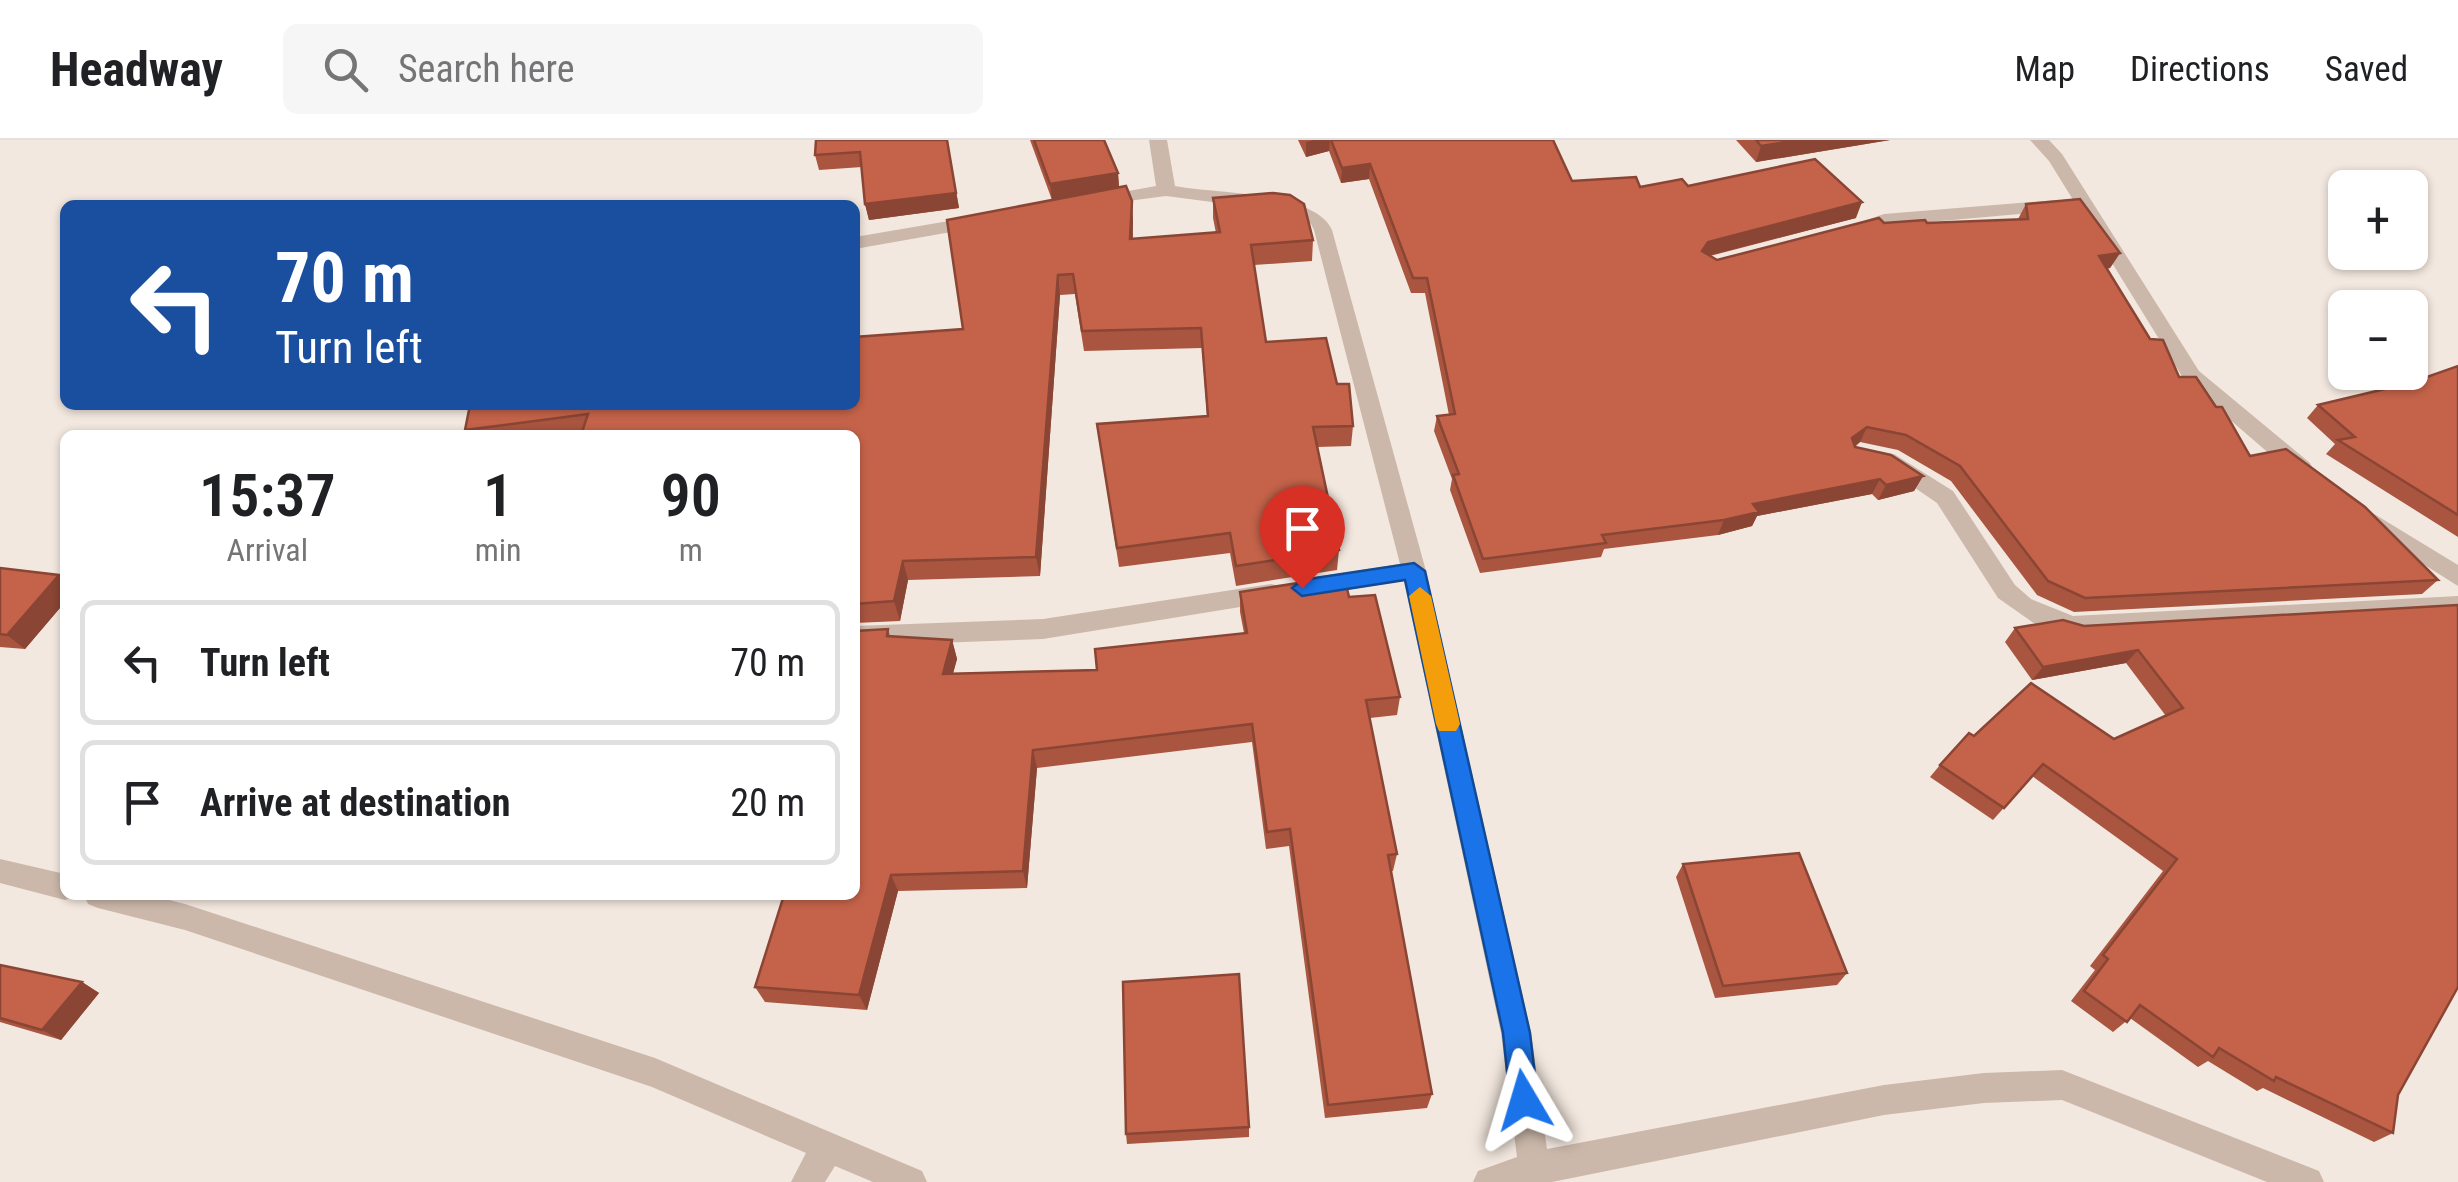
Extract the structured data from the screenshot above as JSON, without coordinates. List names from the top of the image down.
{
  "page": {
    "header": "Headway",
    "search": "Search here",
    "nav": ["Map", "Directions", "Saved"],
    "map_buttons": ["+", "−"],
    "turn": ["70 m", "Turn left"],
    "eta": [
      "15:37",
      "Arrival",
      "1",
      "min",
      "90",
      "m"
    ],
    "list": [
      {
        "name": "Turn left",
        "value": "70 m"
      },
      {
        "name": "Arrive at destination",
        "value": "20 m"
      }
    ]
  }
}
